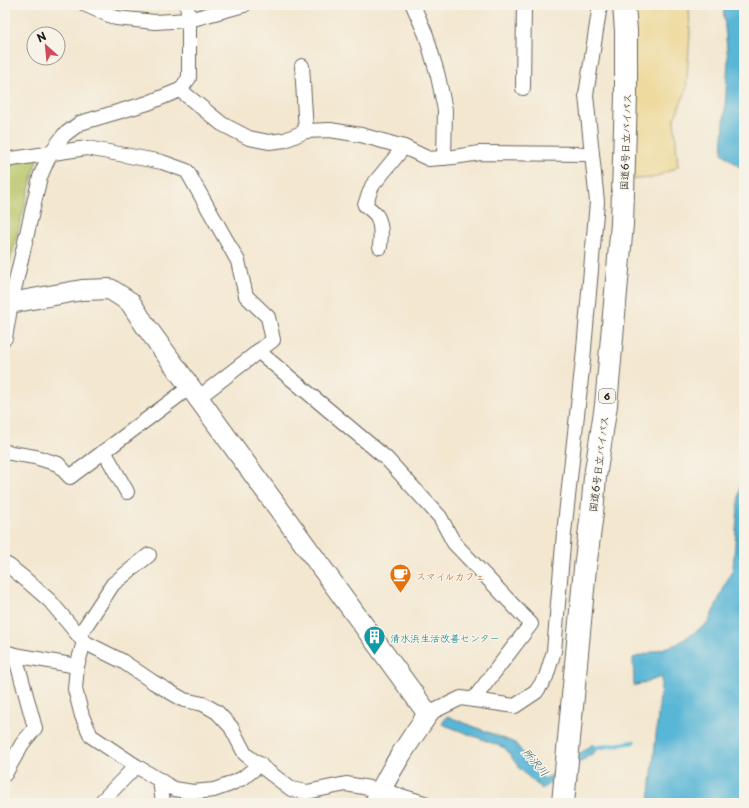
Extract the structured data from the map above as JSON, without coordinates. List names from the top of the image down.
{
  "streets": {
    "highway": ["国道6号日立バイパス", "6"]
  },
  "water": ["所沢川"],
  "places": {
    "cafe": ["スマイルカフェ"],
    "building": ["清水浜生活改善センター"]
  },
  "north": "top left"
}
